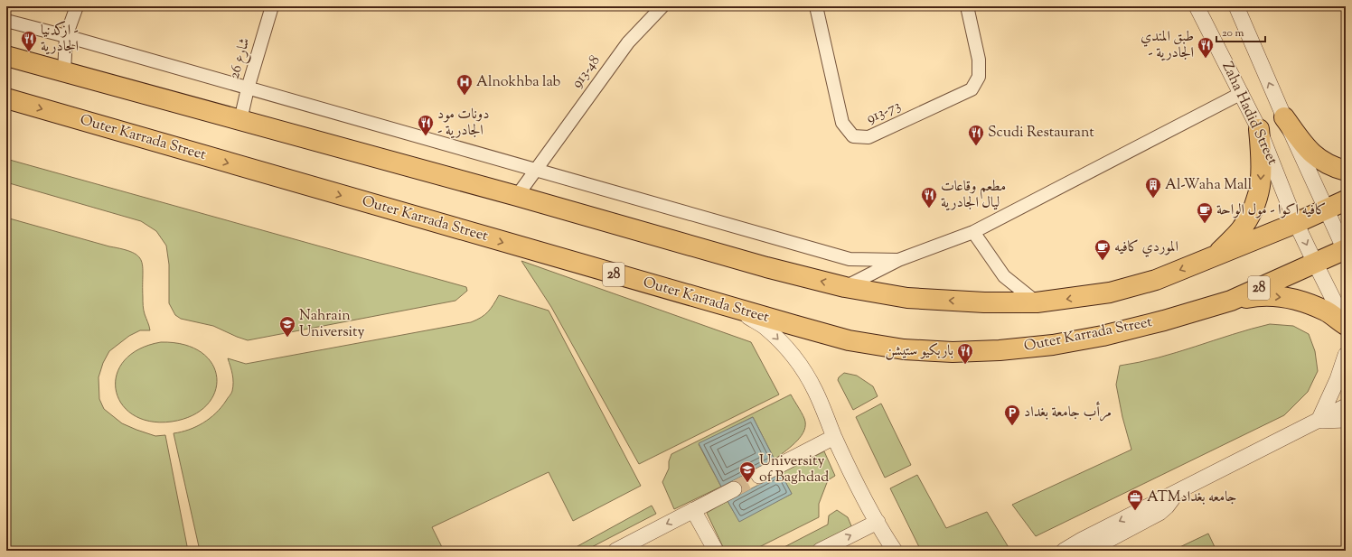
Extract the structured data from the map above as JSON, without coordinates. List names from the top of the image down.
{
  "streets": {
    "main road": ["Outer Karrada Street", "28"],
    "street": [
      "شارع 26",
      "913-48",
      "913-73",
      "Zaha Hadid Street"
    ]
  },
  "crossings": [
    ["Zaha Hadid Street", "Outer Karrada Street"]
  ],
  "places": {
    "restaurant": [
      "ازكدنيا - الجادرية",
      "طبق المندي - الجادرية",
      "دونات مود - الجادرية",
      "Scudi Restaurant",
      "مطعم وقاعات ليال الجادرية",
      "باربكيو ستيشن"
    ],
    "hospital": ["Alnokhba lab"],
    "building": ["Al-Waha Mall"],
    "cafe": ["كافيه اكوا - مول الواحة", "الموردي كافيه"],
    "school or university": ["Nahrain University", "University of Baghdad"],
    "parking": ["مرأب جامعة بغداد"],
    "office": ["ATMجامعه بغداد"]
  },
  "scale_bar": "20 m"
}
